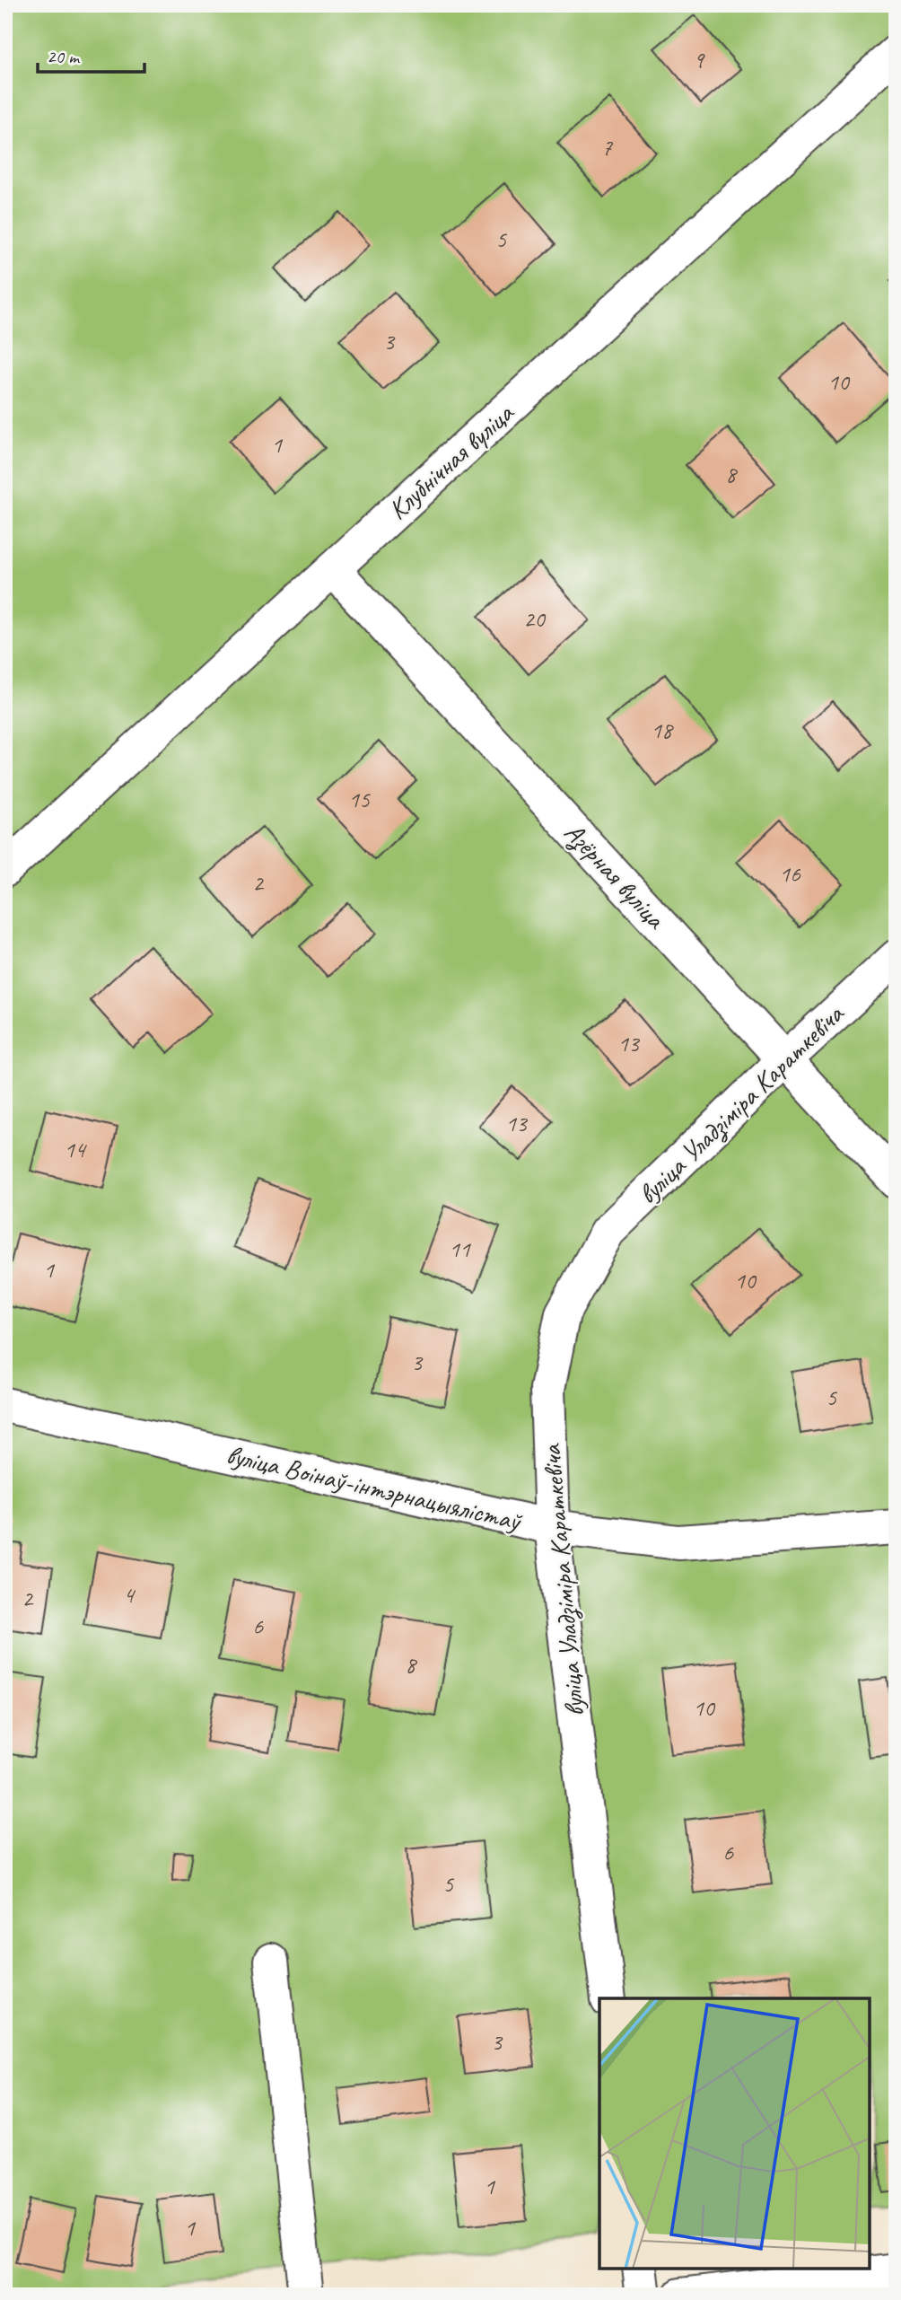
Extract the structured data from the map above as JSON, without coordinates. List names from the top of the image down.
{
  "streets": {
    "street": [
      "Клубнічная вуліца",
      "Азёрная вуліца",
      "вуліца Уладзіміра Караткевіча",
      "вуліца Воінаў-інтэрнацыялістаў"
    ]
  },
  "crossings": [
    ["Клубнічная вуліца", "Азёрная вуліца"],
    ["Азёрная вуліца", "вуліца Уладзіміра Караткевіча"],
    ["вуліца Уладзіміра Караткевіча", "вуліца Воінаў-інтэрнацыялістаў"]
  ],
  "house_numbers": [
    "9",
    "7",
    "5",
    "3",
    "10",
    "1",
    "8",
    "20",
    "18",
    "15",
    "16",
    "2",
    "13",
    "13",
    "14",
    "11",
    "1",
    "10",
    "3",
    "5",
    "4",
    "2",
    "6",
    "8",
    "10",
    "6",
    "5",
    "3",
    "1",
    "1"
  ],
  "scale_bar": "20 m"
}
